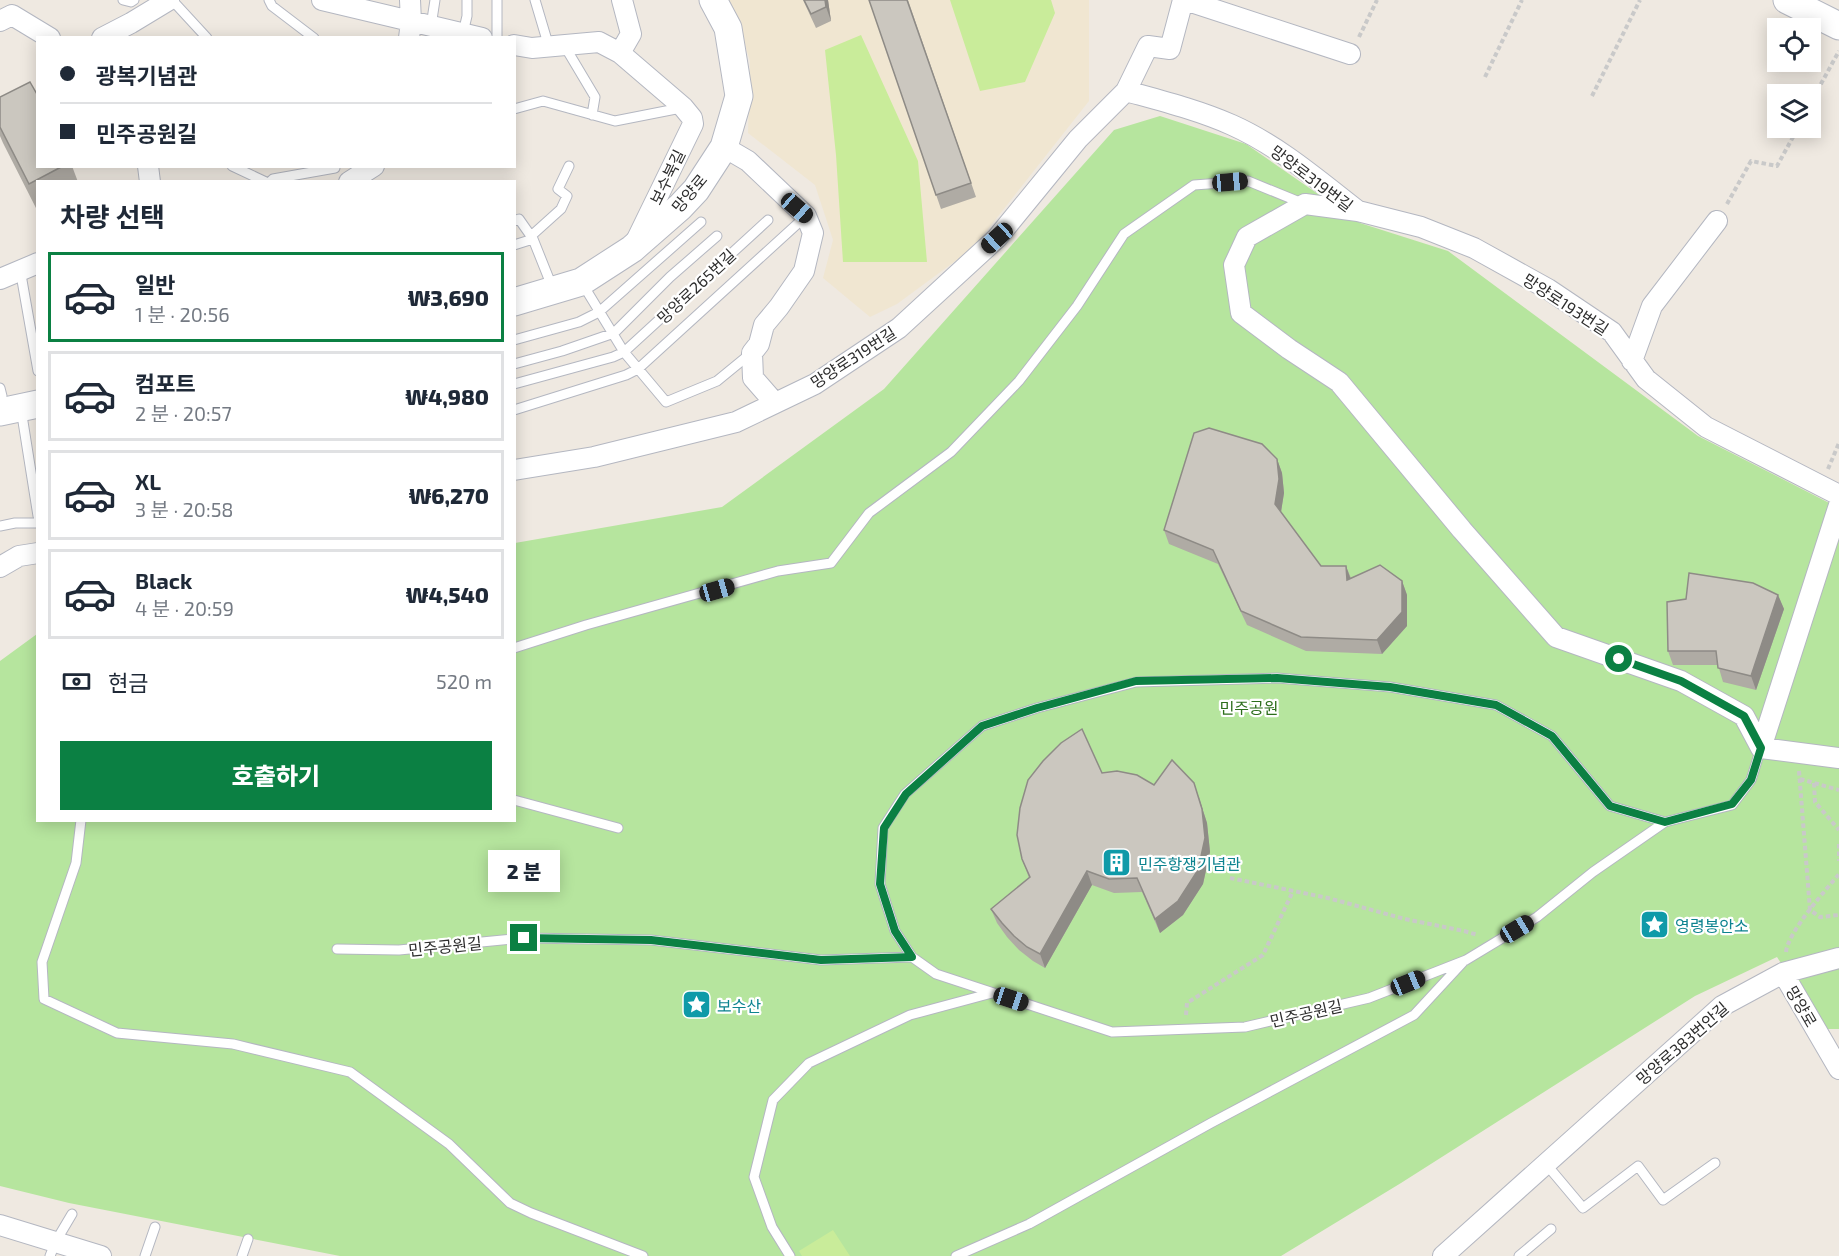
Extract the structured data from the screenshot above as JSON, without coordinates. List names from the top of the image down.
{
  "streets": {
    "main road": ["망양로"],
    "street": [
      "보수북길",
      "망양로319번길",
      "망양로193번길",
      "망양로383번안길"
    ],
    "lane": ["망양로265번길", "민주공원길"]
  },
  "crossings": [
    ["보수북길", "망양로"],
    ["망양로319번길", "망양로193번길"],
    ["망양로319번길", "민주공원길"],
    ["망양로", "망양로383번안길"]
  ],
  "parks": ["민주공원"],
  "places": {
    "building": ["민주항쟁기념관"],
    "place": ["영령봉안소", "보수산"]
  },
  "page": {
    "banner": ["광복기념관", "민주공원길"],
    "heading": "차량 선택",
    "list": [
      {
        "name": "일반",
        "note": "1 분 · 20:56",
        "value": "₩3,690"
      },
      {
        "name": "컴포트",
        "note": "2 분 · 20:57",
        "value": "₩4,980"
      },
      {
        "name": "XL",
        "note": "3 분 · 20:58",
        "value": "₩6,270"
      },
      {
        "name": "Black",
        "note": "4 분 · 20:59",
        "value": "₩4,540"
      }
    ],
    "pay": ["현금", "520 m"],
    "buttons": "호출하기",
    "bubble": "2 분"
  }
}
